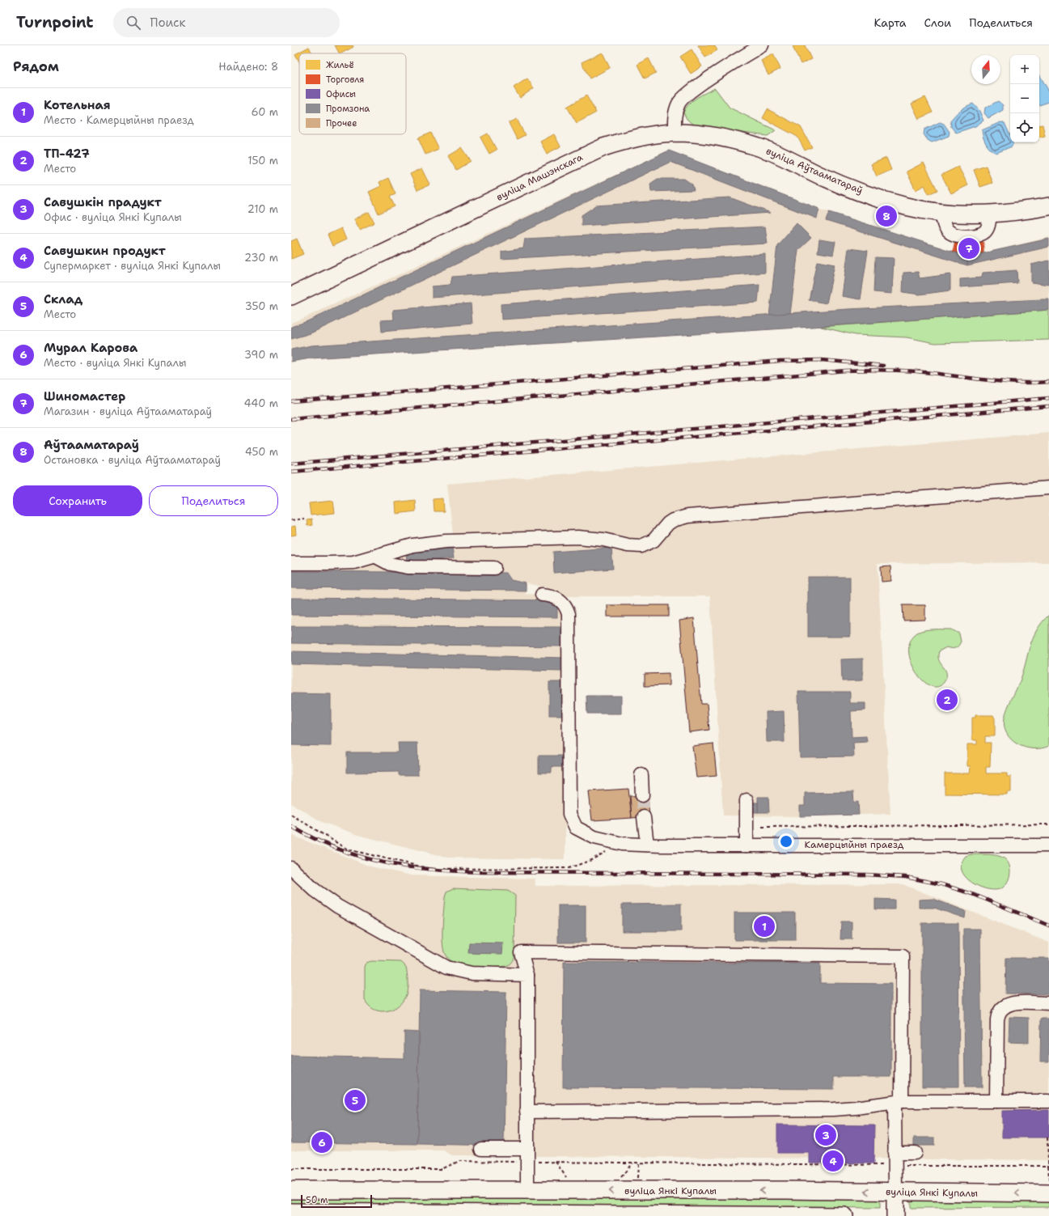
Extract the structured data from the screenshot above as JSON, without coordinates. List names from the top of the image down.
{
  "streets": {
    "main road": ["вуліца Аўтааматараў", "вуліца Машэнскага", "вуліца Янкі Купалы"],
    "street": ["Камерцыйны праезд"]
  },
  "crossings": [
    ["вуліца Аўтааматараў", "вуліца Машэнскага"]
  ],
  "legend": [
    "Жильё",
    "Торговля",
    "Офисы",
    "Промзона",
    "Прочее"
  ],
  "scale_bar": "50 m",
  "north": "top",
  "page": {
    "header": "Turnpoint",
    "search": "Поиск",
    "nav": ["Карта", "Слои", "Поделиться"],
    "heading": ["Рядом", "Найдено: 8"],
    "map_buttons": ["+", "−"],
    "list": [
      {
        "mark": "1",
        "name": "Котельная",
        "note": "Место · Камерцыйны праезд",
        "value": "60 m"
      },
      {
        "mark": "2",
        "name": "ТП-427",
        "note": "Место",
        "value": "150 m"
      },
      {
        "mark": "3",
        "name": "Савушкін прадукт",
        "note": "Офис · вуліца Янкі Купалы",
        "value": "210 m"
      },
      {
        "mark": "4",
        "name": "Савушкин продукт",
        "note": "Супермаркет · вуліца Янкі Купалы",
        "value": "230 m"
      },
      {
        "mark": "5",
        "name": "Склад",
        "note": "Место",
        "value": "350 m"
      },
      {
        "mark": "6",
        "name": "Мурал Карова",
        "note": "Место · вуліца Янкі Купалы",
        "value": "390 m"
      },
      {
        "mark": "7",
        "name": "Шиномастер",
        "note": "Магазин · вуліца Аўтааматараў",
        "value": "440 m"
      },
      {
        "mark": "8",
        "name": "Аўтааматараў",
        "note": "Остановка · вуліца Аўтааматараў",
        "value": "450 m"
      }
    ],
    "pins": [
      "8",
      "7",
      "2",
      "1",
      "5",
      "3",
      "6",
      "4"
    ],
    "buttons": ["Сохранить", "Поделиться"],
    "scale": "50 m"
  }
}
